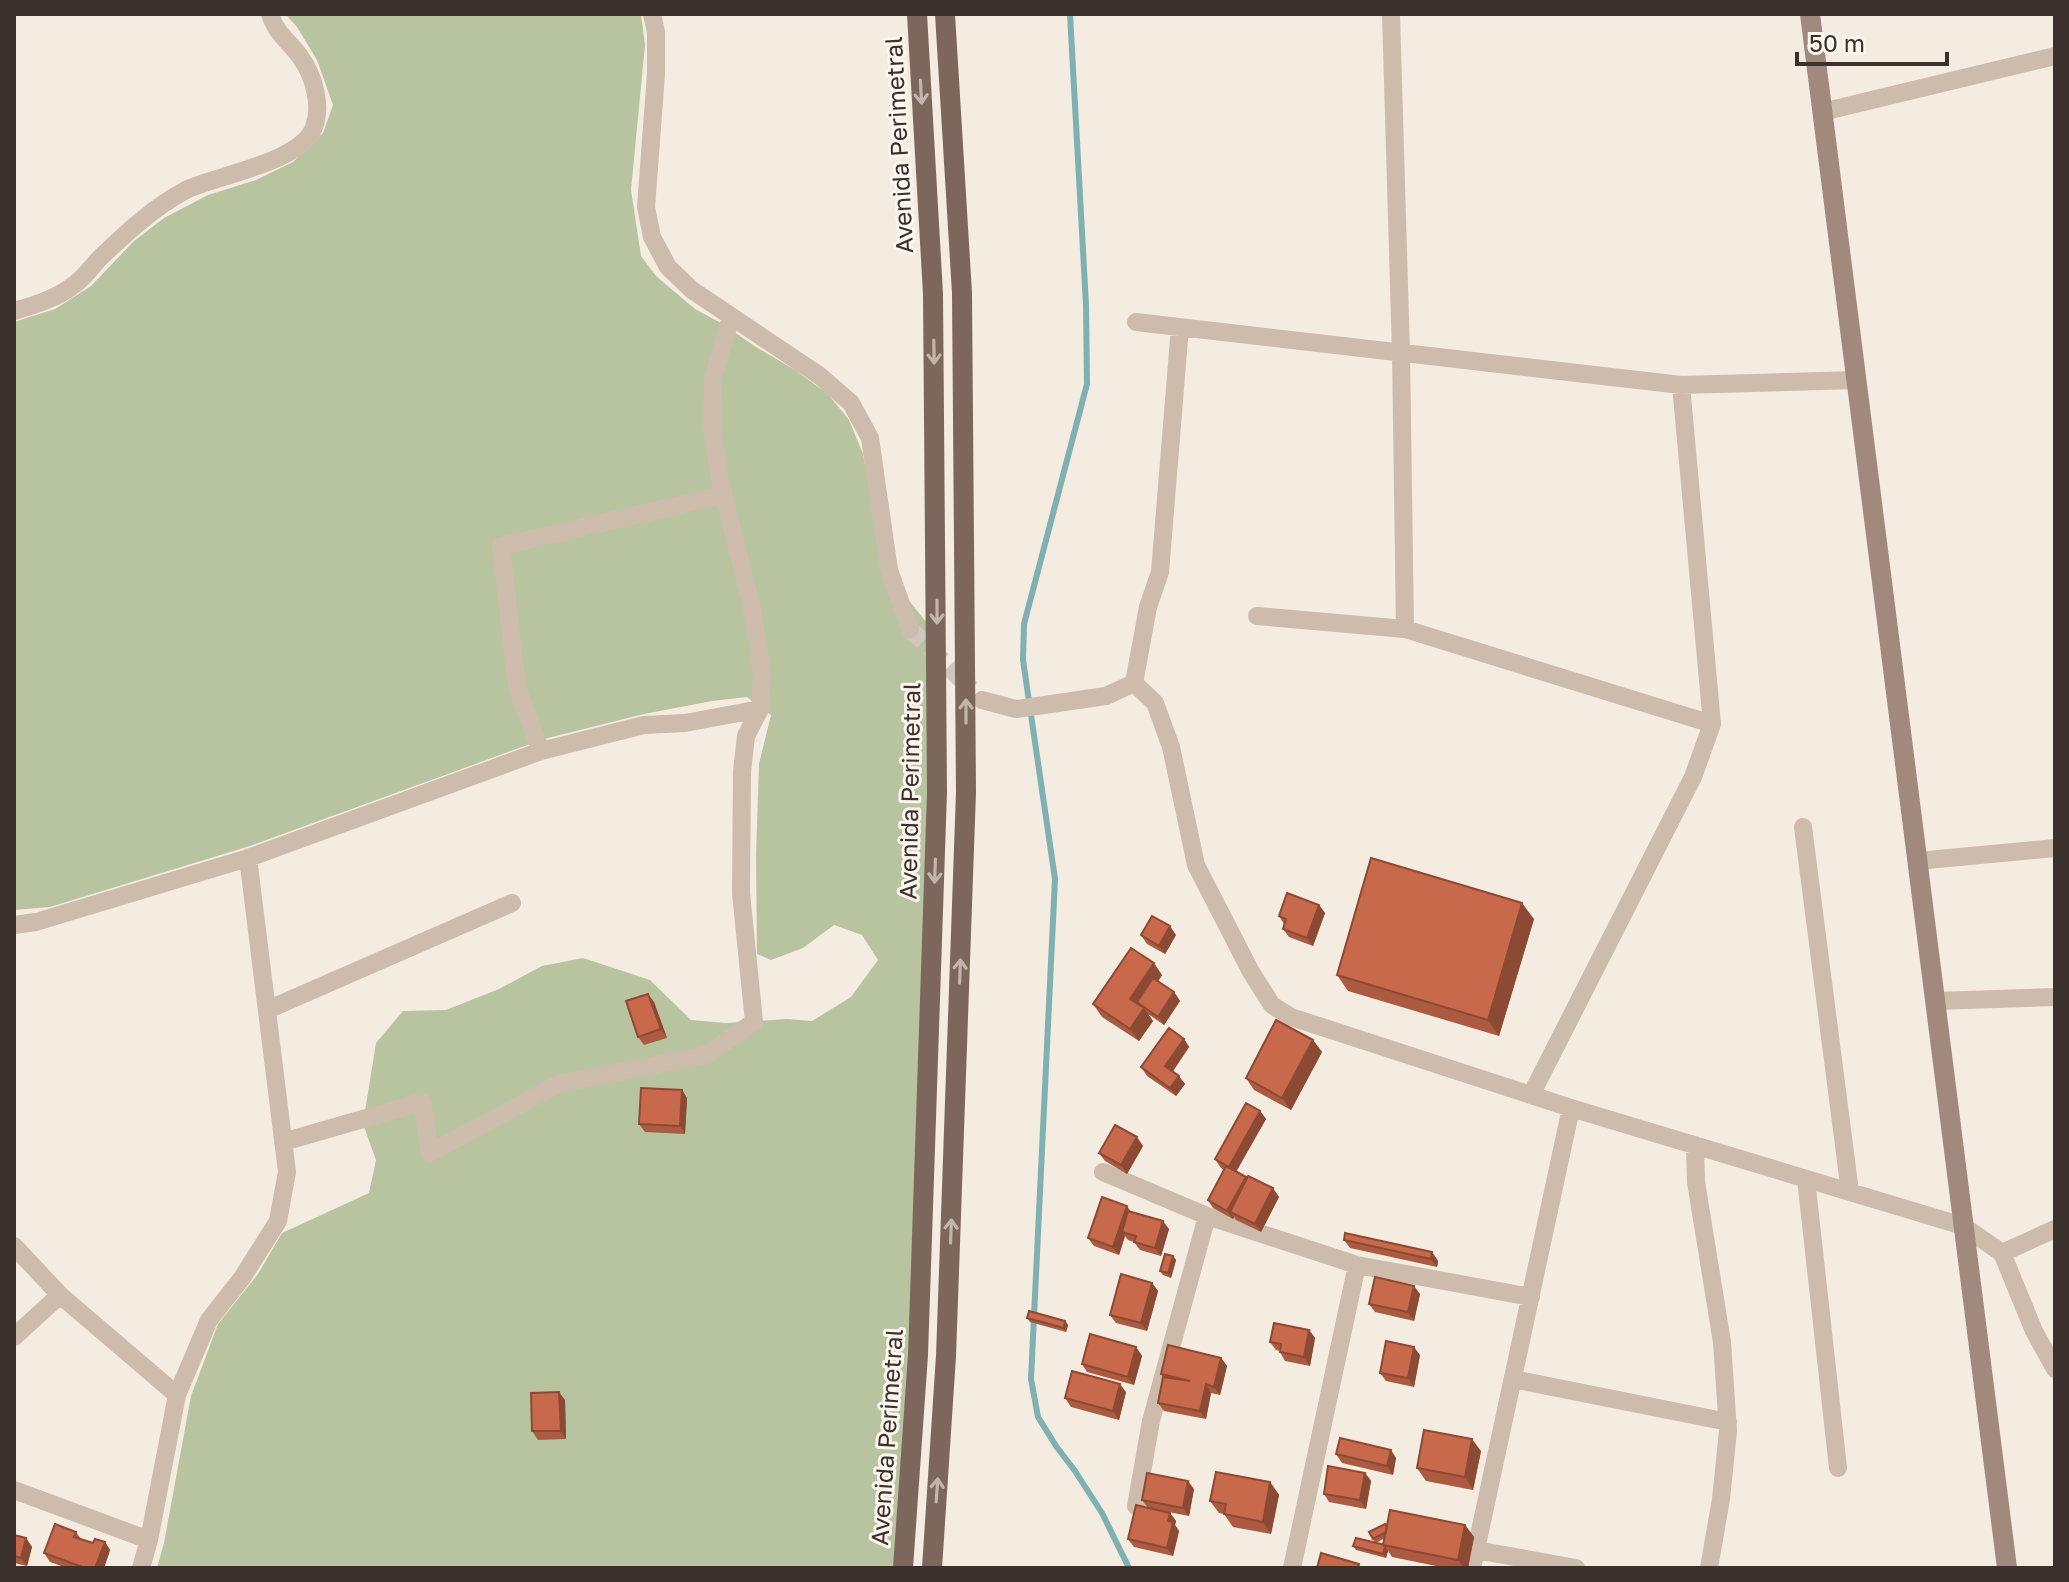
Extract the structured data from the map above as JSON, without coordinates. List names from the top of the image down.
{
  "streets": {
    "main road": ["Avenida Perimetral"]
  },
  "scale_bar": "50 m"
}
